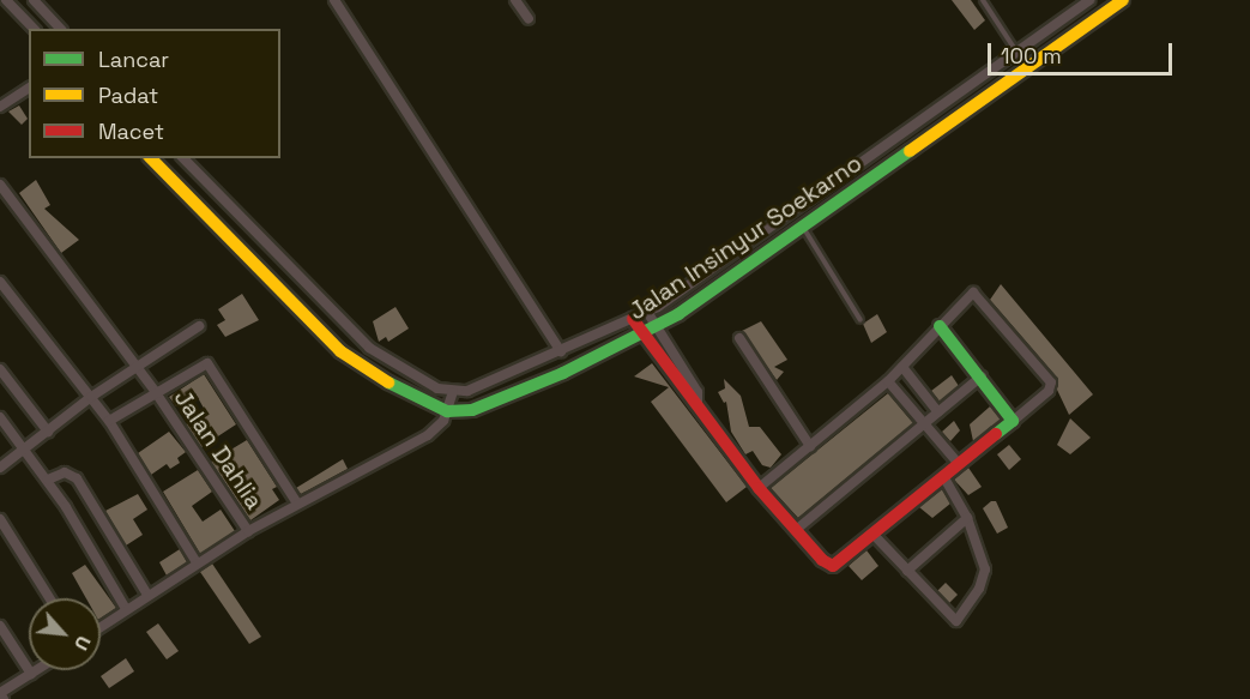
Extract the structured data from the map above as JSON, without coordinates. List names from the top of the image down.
{
  "streets": {
    "street": ["Jalan Insinyur Soekarno", "Jalan Dahlia"]
  },
  "legend": ["Lancar", "Padat", "Macet"],
  "scale_bar": "100 m",
  "north": "bottom right"
}
